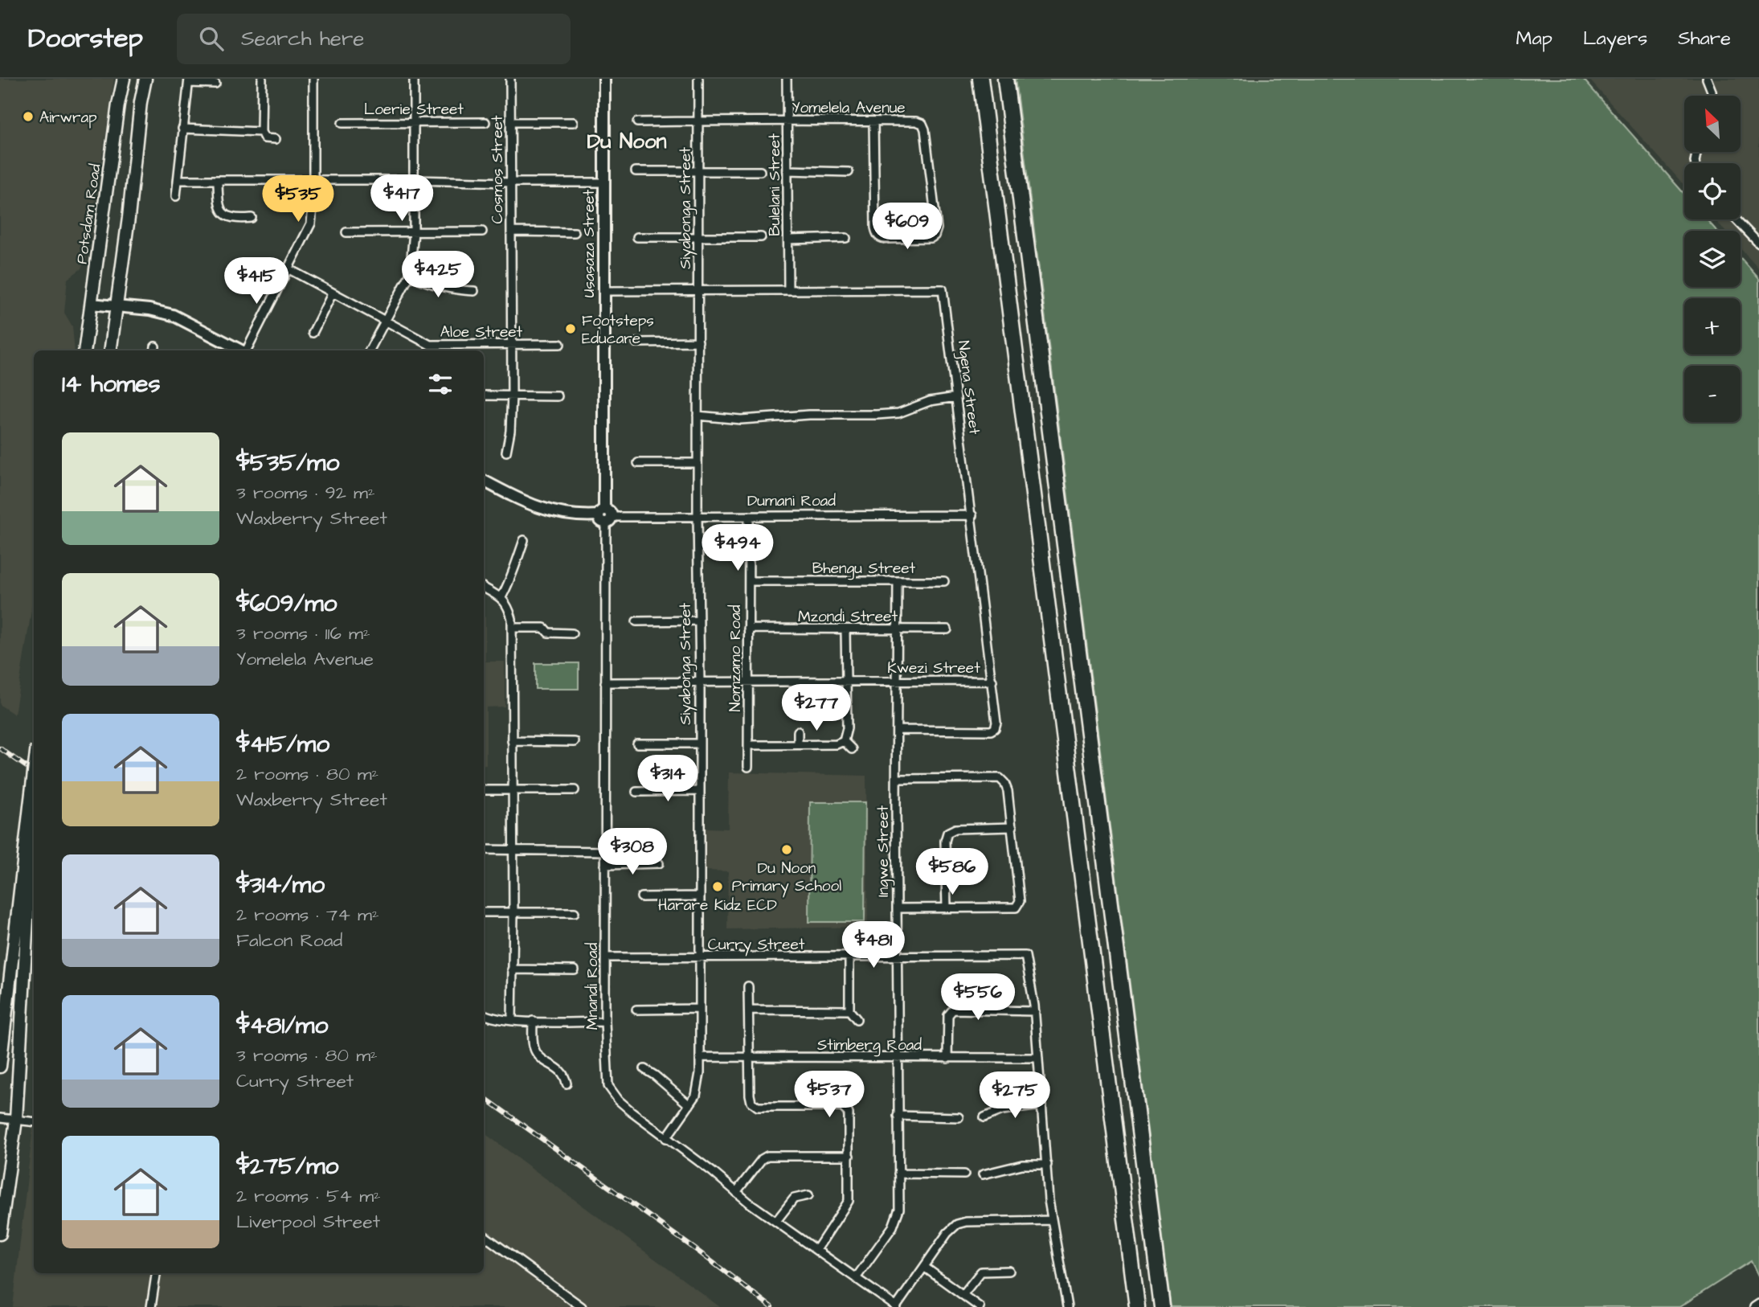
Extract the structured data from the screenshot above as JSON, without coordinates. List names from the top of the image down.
{
  "streets": {
    "main road": ["Potsdam Road"],
    "street": [
      "Yomelela Avenue",
      "Loerie Street",
      "Cosmos Street",
      "Bulelani Street",
      "Siyabonga Street",
      "Usasaza Street",
      "Aloe Street",
      "Ngena Street",
      "Dumani Road",
      "Bhengu Street",
      "Mzondi Street",
      "Nomzamo Road",
      "Kwezi Street",
      "Ingwe Street",
      "Curry Street",
      "Mnandi Road",
      "Stimberg Road"
    ]
  },
  "crossings": [
    ["Yomelela Avenue", "Bulelani Street"],
    ["Yomelela Avenue", "Siyabonga Street"],
    ["Cosmos Street", "Aloe Street"],
    ["Bulelani Street", "Ngena Street"],
    ["Siyabonga Street", "Ngena Street"],
    ["Siyabonga Street", "Dumani Road"],
    ["Siyabonga Street", "Kwezi Street"],
    ["Siyabonga Street", "Curry Street"],
    ["Siyabonga Street", "Mnandi Road"],
    ["Siyabonga Street", "Stimberg Road"],
    ["Usasaza Street", "Ngena Street"],
    ["Usasaza Street", "Dumani Road"],
    ["Usasaza Street", "Mnandi Road"],
    ["Ngena Street", "Dumani Road"],
    ["Ngena Street", "Kwezi Street"],
    ["Ngena Street", "Ingwe Street"],
    ["Dumani Road", "Nomzamo Road"],
    ["Dumani Road", "Mnandi Road"],
    ["Bhengu Street", "Nomzamo Road"],
    ["Bhengu Street", "Ingwe Street"],
    ["Mzondi Street", "Nomzamo Road"],
    ["Mzondi Street", "Ingwe Street"],
    ["Nomzamo Road", "Kwezi Street"],
    ["Kwezi Street", "Ingwe Street"],
    ["Kwezi Street", "Mnandi Road"],
    ["Ingwe Street", "Curry Street"],
    ["Ingwe Street", "Mnandi Road"],
    ["Ingwe Street", "Stimberg Road"],
    ["Curry Street", "Mnandi Road"],
    ["Curry Street", "Stimberg Road"]
  ],
  "districts": ["Du Noon"],
  "places": [
    "Airwrap",
    "Footsteps Educare",
    "Du Noon Primary School",
    "Harare Kidz ECD"
  ],
  "north": "top left",
  "page": {
    "header": "Doorstep",
    "search": "Search here",
    "nav": ["Map", "Layers", "Share"],
    "map_buttons": ["+", "−"],
    "price": [
      "$417",
      "$535",
      "$609",
      "$425",
      "$415",
      "$494",
      "$277",
      "$314",
      "$308",
      "$586",
      "$481",
      "$556",
      "$537",
      "$275"
    ],
    "heading": "14 homes",
    "list": [
      {
        "name": "$535/mo",
        "note": "3 rooms · 92 m² · Waxberry Street"
      },
      {
        "name": "$609/mo",
        "note": "3 rooms · 116 m² · Yomelela Avenue"
      },
      {
        "name": "$415/mo",
        "note": "2 rooms · 80 m² · Waxberry Street"
      },
      {
        "name": "$314/mo",
        "note": "2 rooms · 74 m² · Falcon Road"
      },
      {
        "name": "$481/mo",
        "note": "3 rooms · 80 m² · Curry Street"
      },
      {
        "name": "$275/mo",
        "note": "2 rooms · 54 m² · Liverpool Street"
      }
    ]
  }
}
